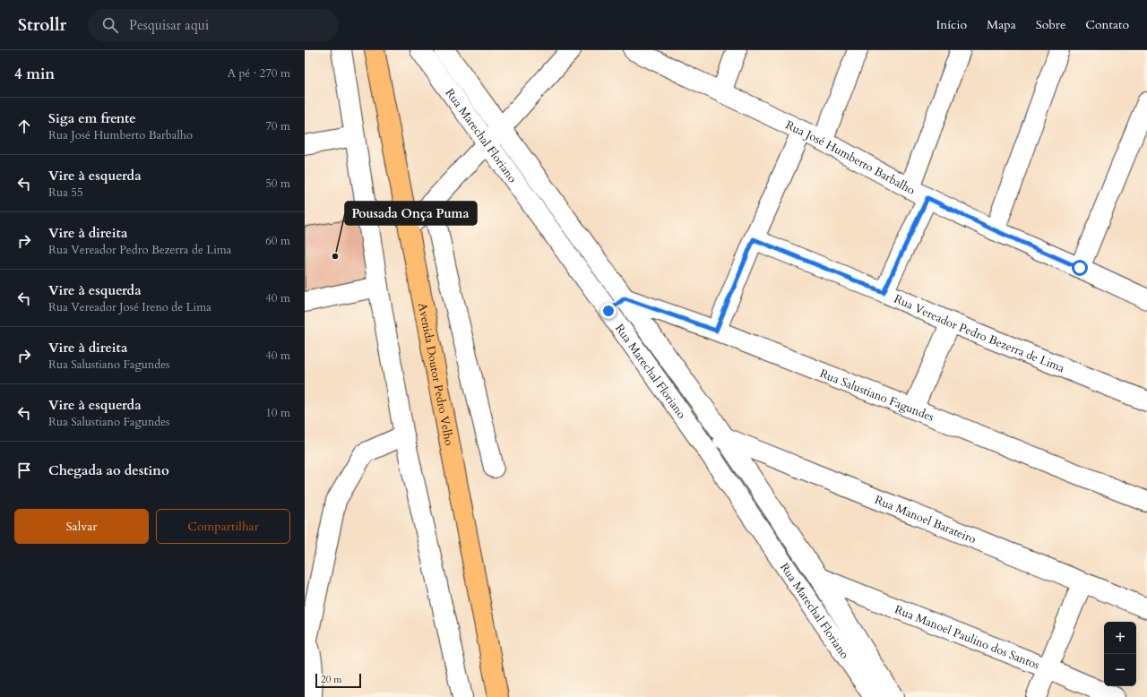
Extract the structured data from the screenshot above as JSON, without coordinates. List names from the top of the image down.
{
  "streets": {
    "main road": ["Avenida Doutor Pedro Velho"],
    "street": [
      "Rua Marechal Floriano",
      "Rua José Humberto Barbalho",
      "Rua Vereador Pedro Bezerra de Lima",
      "Rua Salustiano Fagundes",
      "Rua Manoel Barateiro",
      "Rua Manoel Paulino dos Santos"
    ]
  },
  "crossings": [
    ["Rua Marechal Floriano", "Rua Salustiano Fagundes"],
    ["Rua Marechal Floriano", "Rua Manoel Barateiro"],
    ["Rua Marechal Floriano", "Rua Manoel Paulino dos Santos"]
  ],
  "places": ["Pousada Onça Puma"],
  "scale_bar": "20 m",
  "page": {
    "header": "Strollr",
    "search": "Pesquisar aqui",
    "nav": [
      "Início",
      "Mapa",
      "Sobre",
      "Contato"
    ],
    "heading": ["4 min", "A pé · 270 m"],
    "list": [
      ["Siga em frente", "Rua José Humberto Barbalho", "70 m"],
      ["Vire à esquerda", "Rua 55", "50 m"],
      ["Vire à direita", "Rua Vereador Pedro Bezerra de Lima", "60 m"],
      ["Vire à esquerda", "Rua Vereador José Ireno de Lima", "40 m"],
      ["Vire à direita", "Rua Salustiano Fagundes", "40 m"],
      ["Vire à esquerda", "Rua Salustiano Fagundes", "10 m"],
      "Chegada ao destino"
    ],
    "buttons": ["Salvar", "Compartilhar"],
    "map_buttons": ["+", "−"],
    "scale": "20 m"
  }
}
